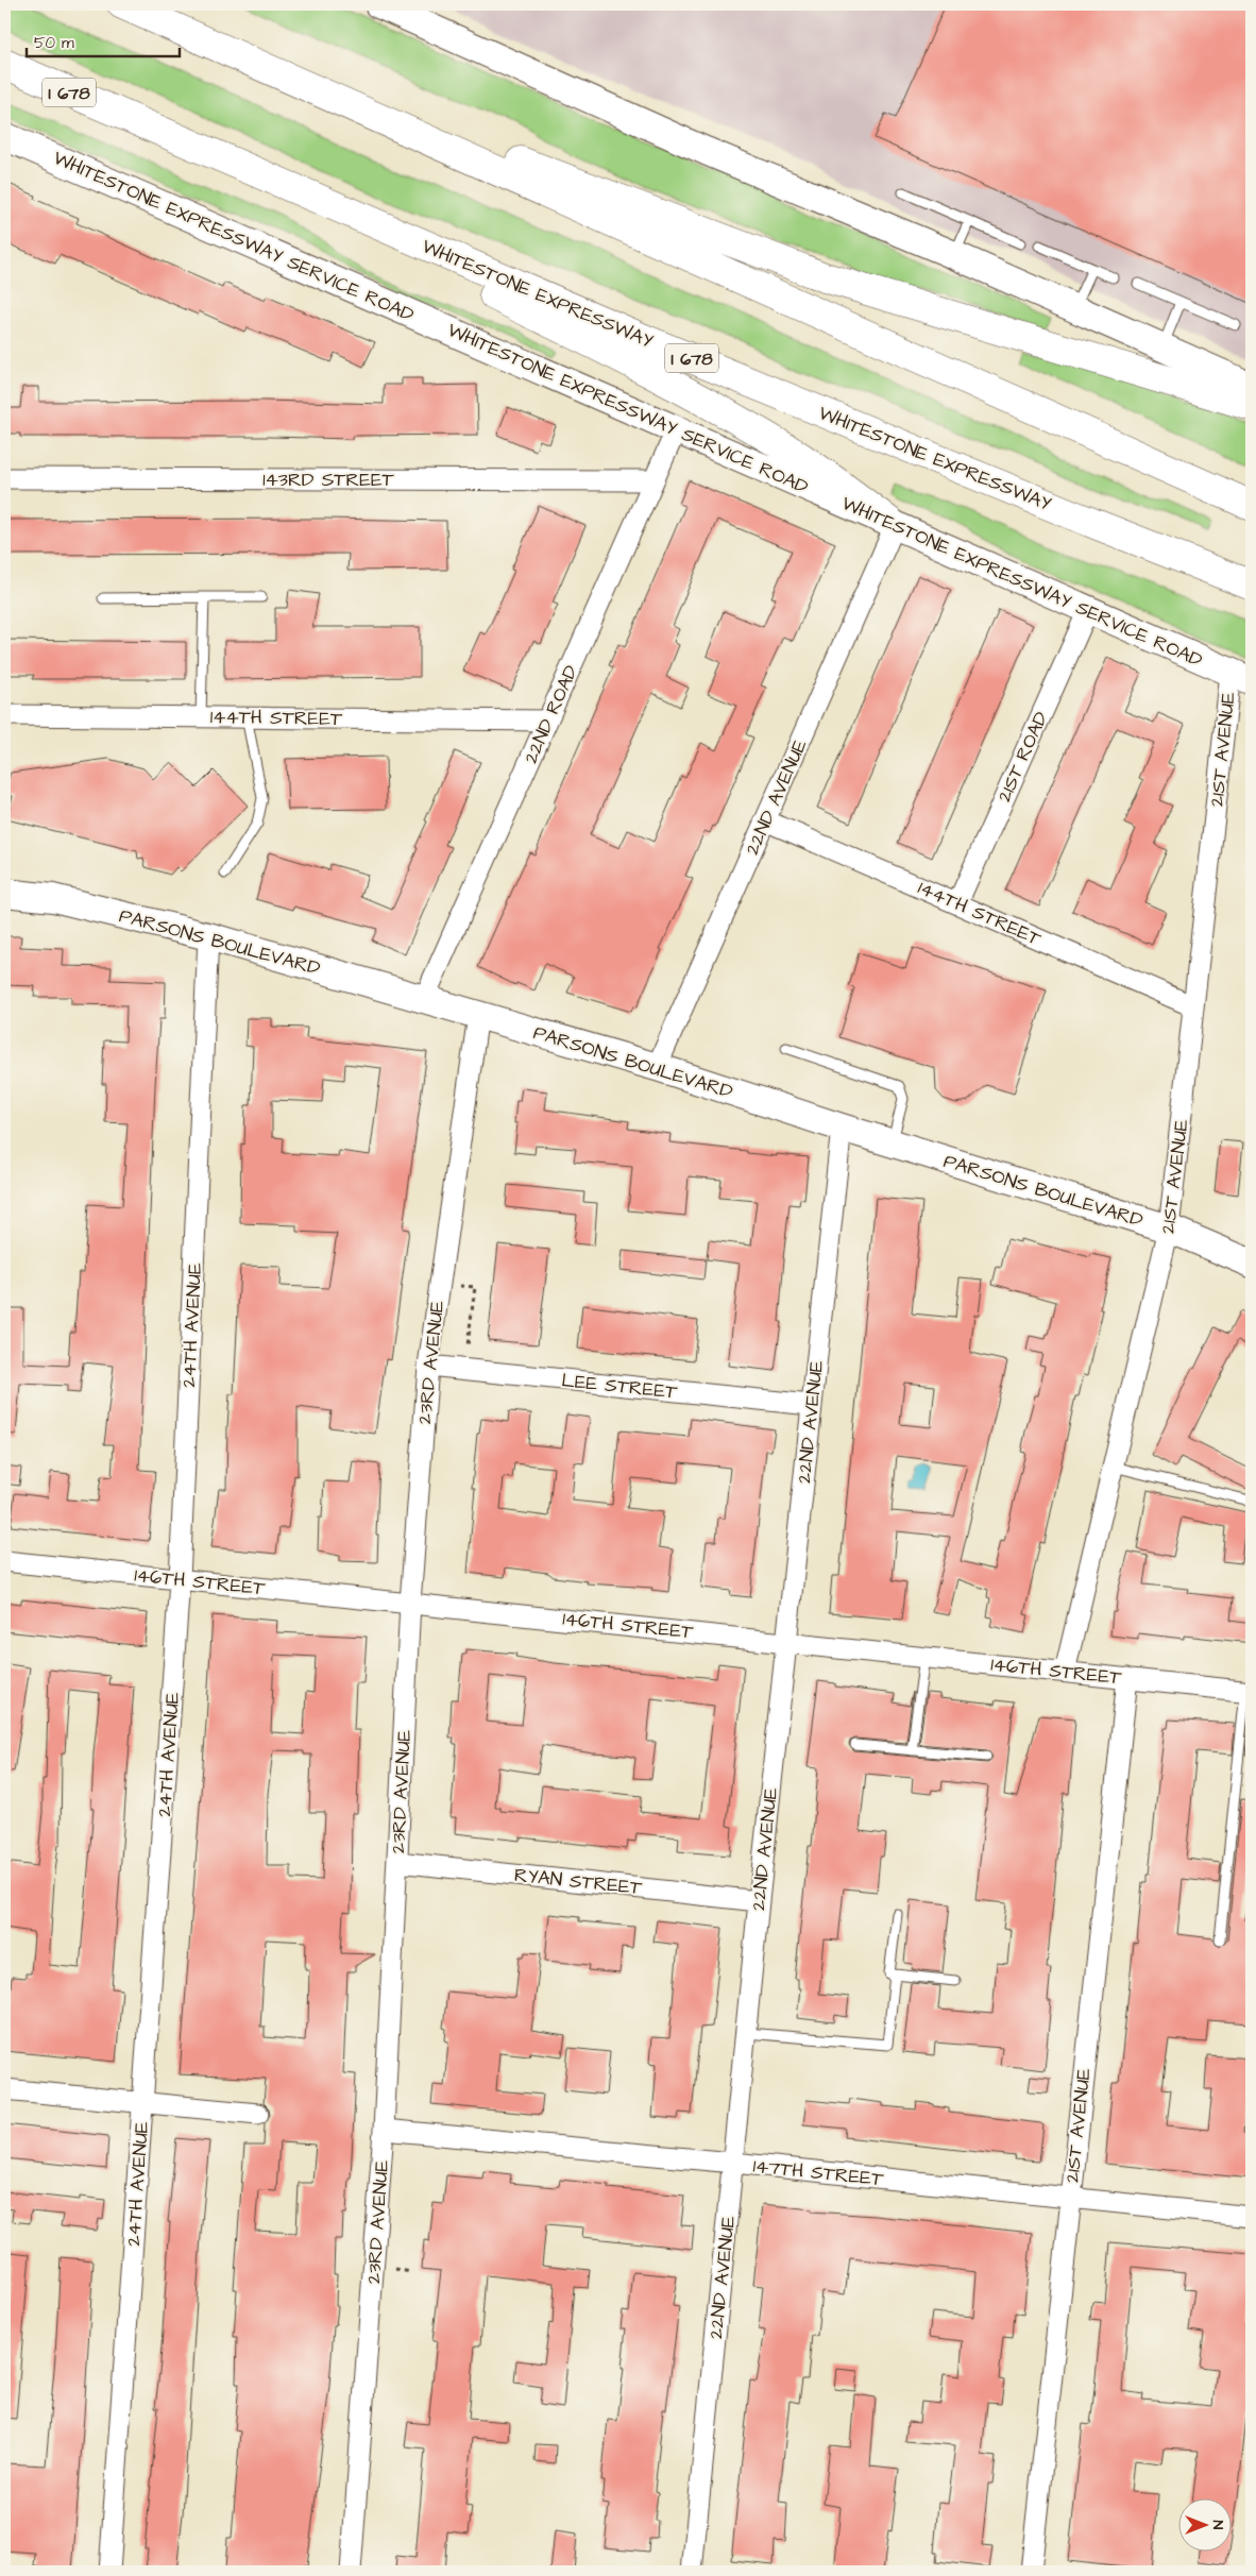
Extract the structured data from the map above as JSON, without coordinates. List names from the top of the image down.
{
  "streets": {
    "highway": ["I 678", "WHITESTONE EXPRESSWAY"],
    "main road": ["WHITESTONE EXPRESSWAY SERVICE ROAD", "PARSONS BOULEVARD"],
    "street": [
      "143RD STREET",
      "22ND ROAD",
      "144TH STREET",
      "21ST AVENUE",
      "21ST ROAD",
      "22ND AVENUE",
      "24TH AVENUE",
      "23RD AVENUE",
      "LEE STREET",
      "146TH STREET",
      "RYAN STREET",
      "147TH STREET"
    ]
  },
  "crossings": [
    ["WHITESTONE EXPRESSWAY SERVICE ROAD", "22ND ROAD"],
    ["WHITESTONE EXPRESSWAY SERVICE ROAD", "21ST AVENUE"],
    ["WHITESTONE EXPRESSWAY SERVICE ROAD", "21ST ROAD"],
    ["WHITESTONE EXPRESSWAY SERVICE ROAD", "22ND AVENUE"],
    ["143RD STREET", "22ND ROAD"],
    ["22ND ROAD", "144TH STREET"],
    ["22ND ROAD", "PARSONS BOULEVARD"],
    ["144TH STREET", "21ST AVENUE"],
    ["144TH STREET", "21ST ROAD"],
    ["144TH STREET", "22ND AVENUE"],
    ["21ST AVENUE", "PARSONS BOULEVARD"],
    ["21ST AVENUE", "146TH STREET"],
    ["21ST AVENUE", "147TH STREET"],
    ["22ND AVENUE", "PARSONS BOULEVARD"],
    ["22ND AVENUE", "LEE STREET"],
    ["22ND AVENUE", "146TH STREET"],
    ["22ND AVENUE", "RYAN STREET"],
    ["22ND AVENUE", "147TH STREET"],
    ["PARSONS BOULEVARD", "24TH AVENUE"],
    ["PARSONS BOULEVARD", "23RD AVENUE"],
    ["24TH AVENUE", "146TH STREET"],
    ["23RD AVENUE", "LEE STREET"],
    ["23RD AVENUE", "146TH STREET"],
    ["23RD AVENUE", "RYAN STREET"],
    ["23RD AVENUE", "147TH STREET"]
  ],
  "scale_bar": "50 m",
  "north": "right"
}
